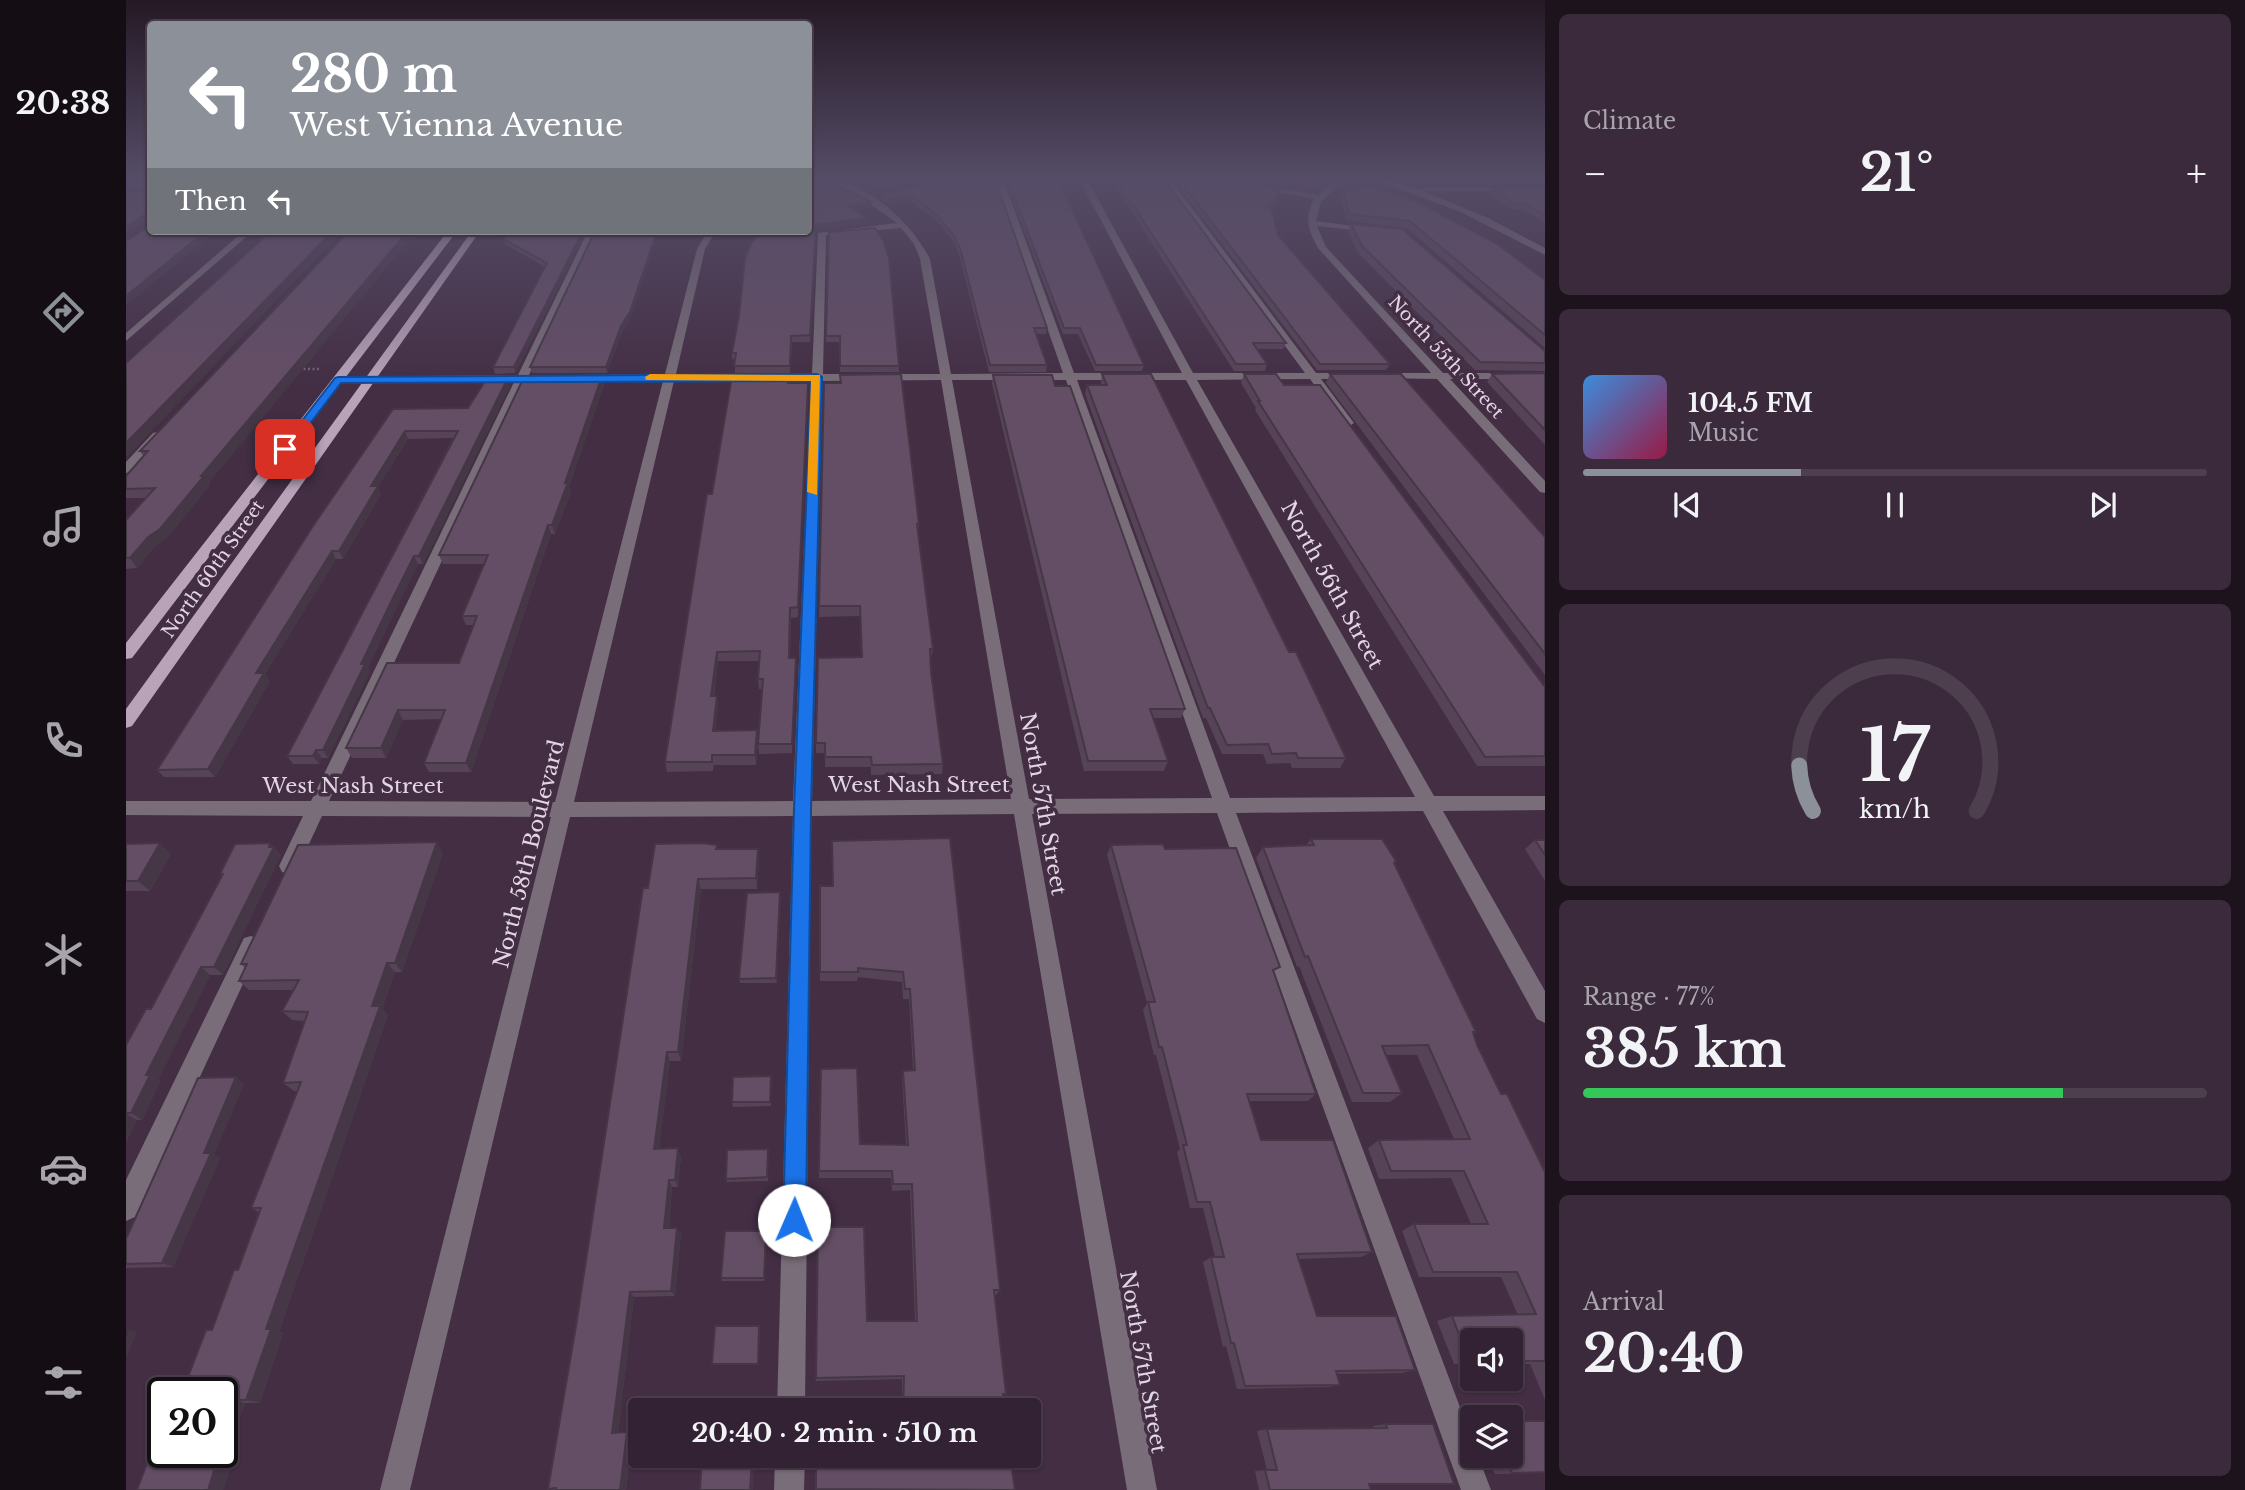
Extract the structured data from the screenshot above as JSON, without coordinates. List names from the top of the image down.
{
  "streets": {
    "main road": ["North 60th Street"],
    "street": [
      "North 55th Street",
      "North 56th Street",
      "West Nash Street",
      "North 57th Street",
      "North 58th Boulevard"
    ]
  },
  "crossings": [
    ["North 56th Street", "West Nash Street"],
    ["West Nash Street", "North 57th Street"],
    ["West Nash Street", "North 58th Boulevard"]
  ],
  "page": {
    "tabs": "20:38",
    "tile": [
      "Climate",
      ["Range · 77%", "385 km"],
      ["Arrival", "20:40"]
    ],
    "turn": ["280 m", "West Vienna Avenue"],
    "heat": ["−", "21°", "+"],
    "then": "Then",
    "song": ["104.5 FM", "Music"],
    "limit": "20",
    "trip": "20:40 · 2 min · 510 m",
    "gauge": ["17", "km/h"]
  }
}
